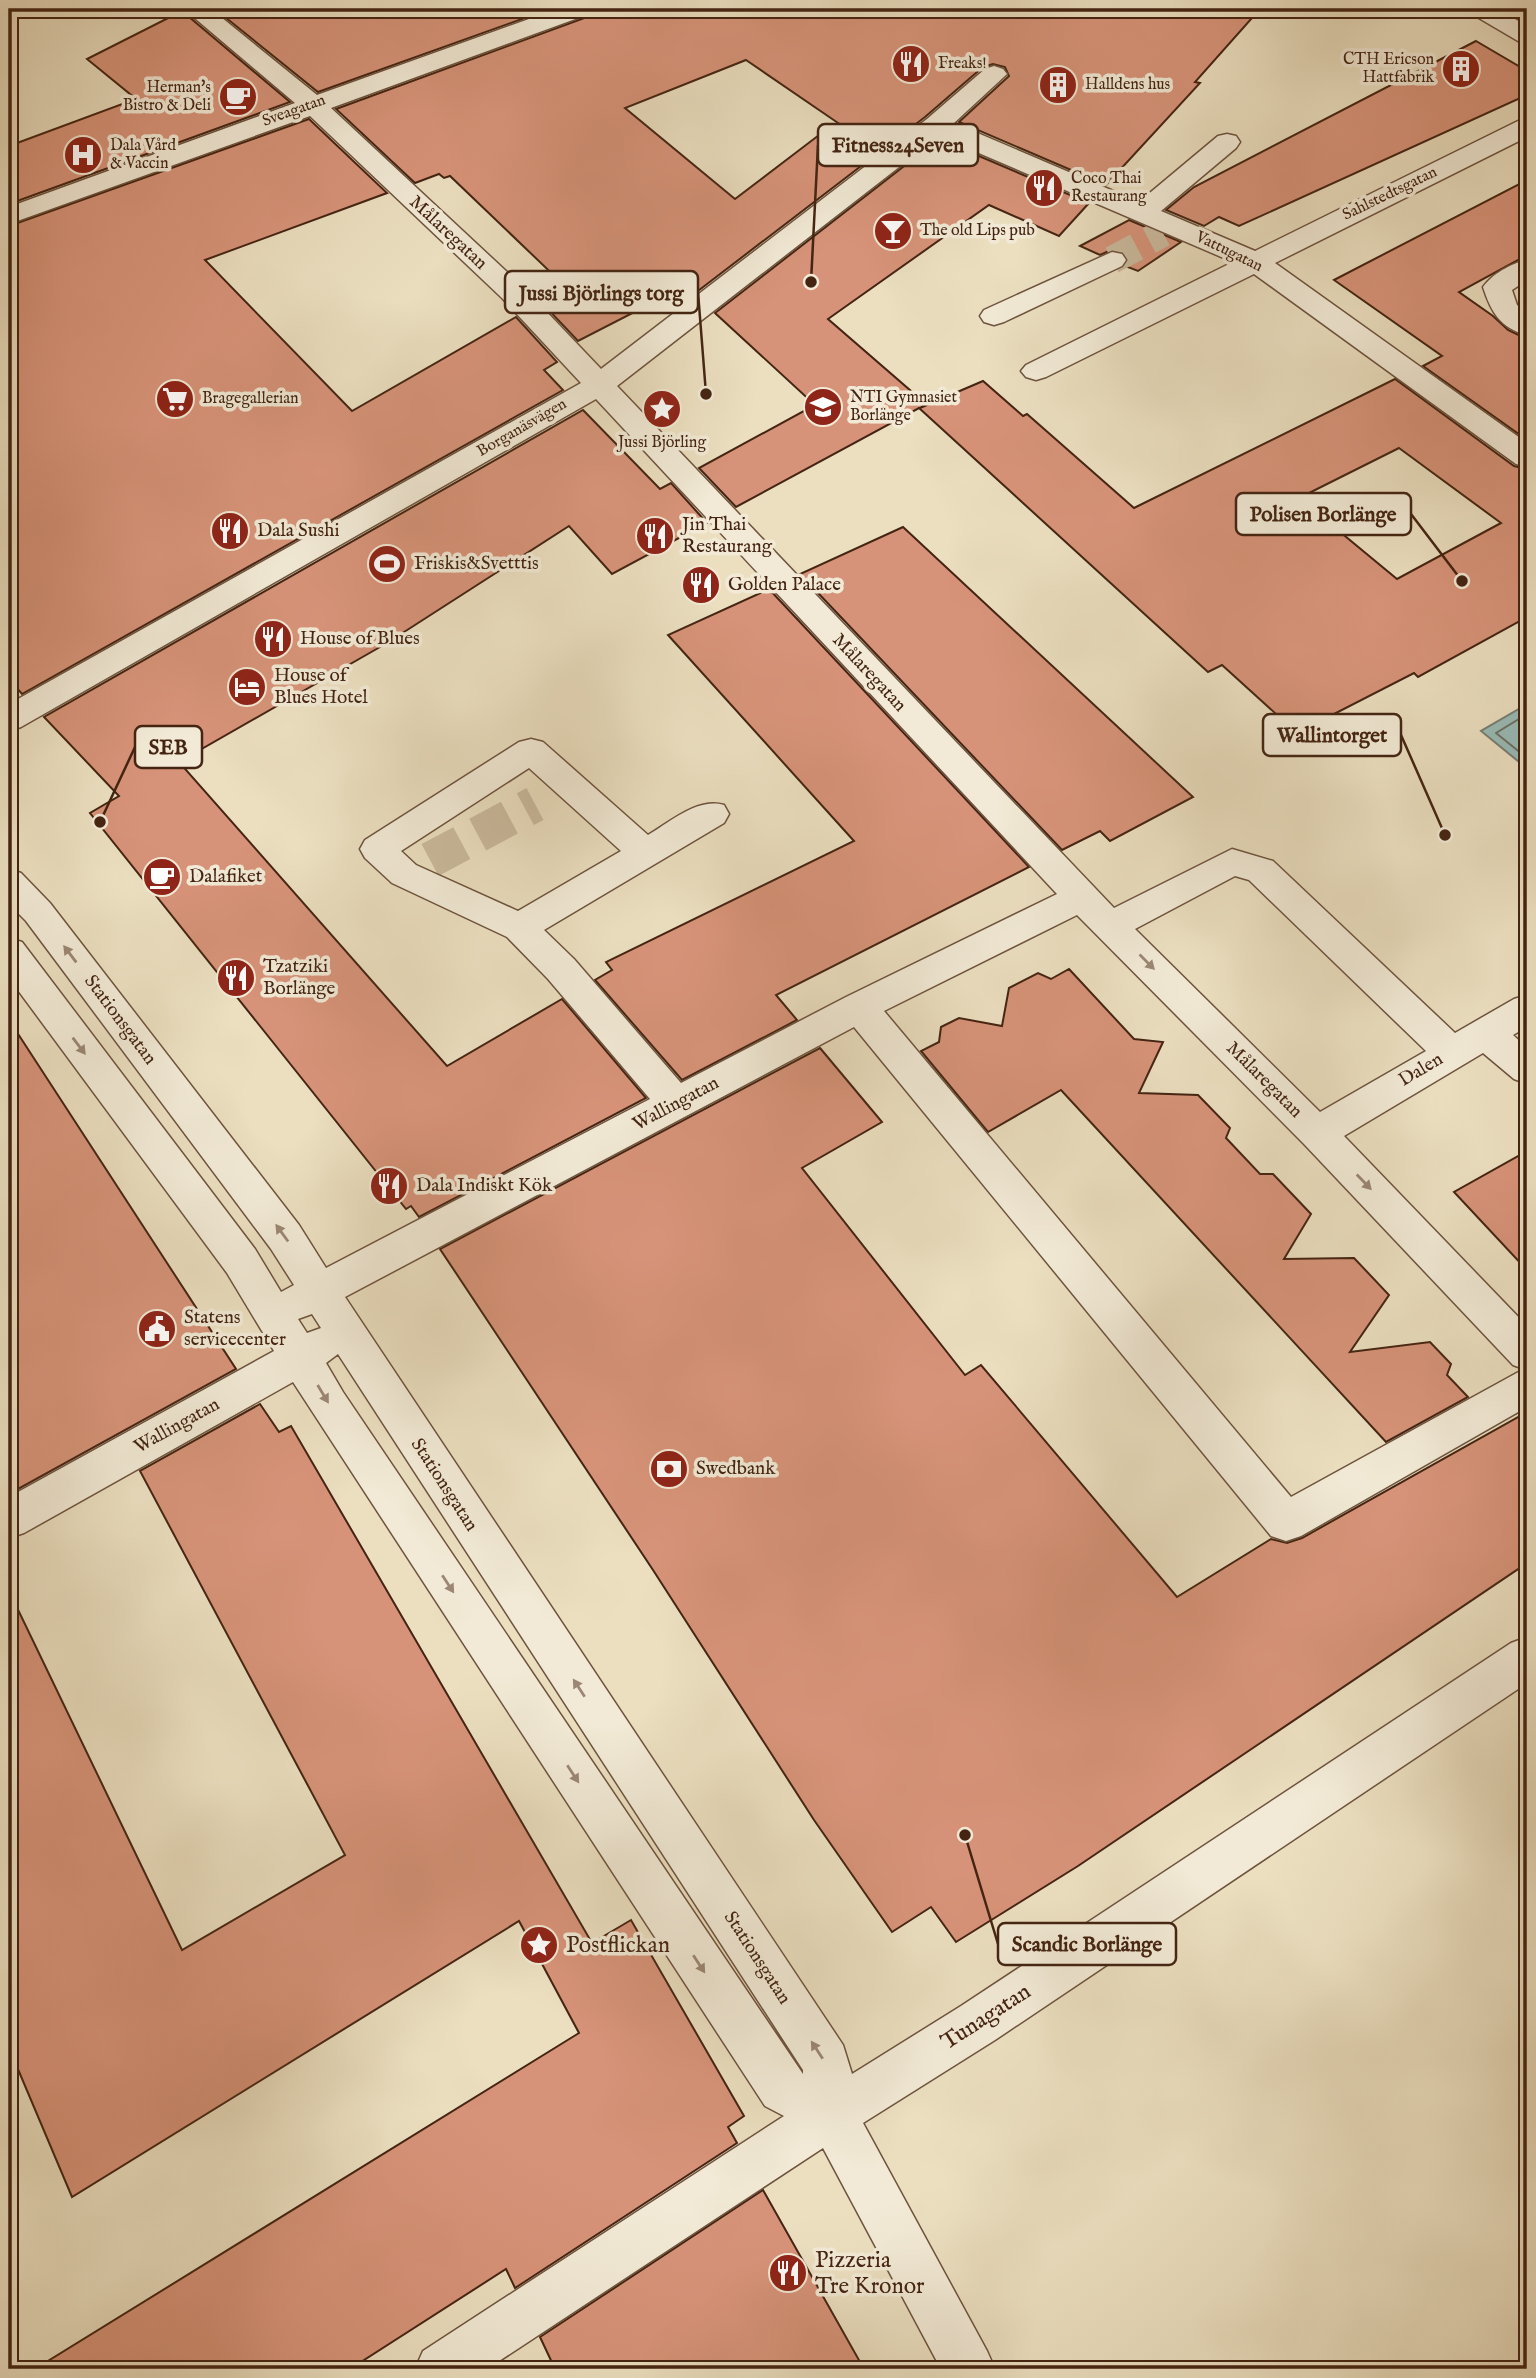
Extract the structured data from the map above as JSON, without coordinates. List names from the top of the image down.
{
  "streets": {
    "street": [
      "Sveagatan",
      "Sahlstedtsgatan",
      "Målaregatan",
      "Vattugatan",
      "Borganäsvägen",
      "Stationsgatan",
      "Dalen",
      "Wallingatan",
      "Tunagatan"
    ]
  },
  "crossings": [
    ["Sveagatan", "Målaregatan"],
    ["Sahlstedtsgatan", "Vattugatan"],
    ["Målaregatan", "Borganäsvägen"],
    ["Målaregatan", "Dalen"],
    ["Målaregatan", "Wallingatan"],
    ["Vattugatan", "Borganäsvägen"],
    ["Stationsgatan", "Wallingatan"],
    ["Stationsgatan", "Tunagatan"]
  ],
  "places": {
    "restaurant": [
      "Freaks!",
      "Coco Thai Restaurang",
      "Dala Sushi",
      "Jin Thai Restaurang",
      "Golden Palace",
      "House of Blues",
      "Tzatziki Borlänge",
      "Dala Indiskt Kök",
      "Pizzeria Tre Kronor"
    ],
    "building": ["CTH Ericson Hattfabrik", "Halldens hus"],
    "cafe": ["Herman's Bistro & Deli", "Dalafiket"],
    "hospital": ["Dala Vård & Vaccin"],
    "bar": ["The old Lips pub"],
    "other": [
      "Fitness24Seven",
      "Jussi Björlings torg",
      "Polisen Borlänge",
      "SEB",
      "Wallintorget",
      "Scandic Borlänge"
    ],
    "supermarket": ["Bragegallerian"],
    "school or university": ["NTI Gymnasiet Borlänge"],
    "place": ["Jussi Björling", "Postflickan"],
    "sports": ["Friskis&Svetttis"],
    "hotel": ["House of Blues Hotel"],
    "public building": ["Statens servicecenter"],
    "bank": ["Swedbank"]
  }
}
